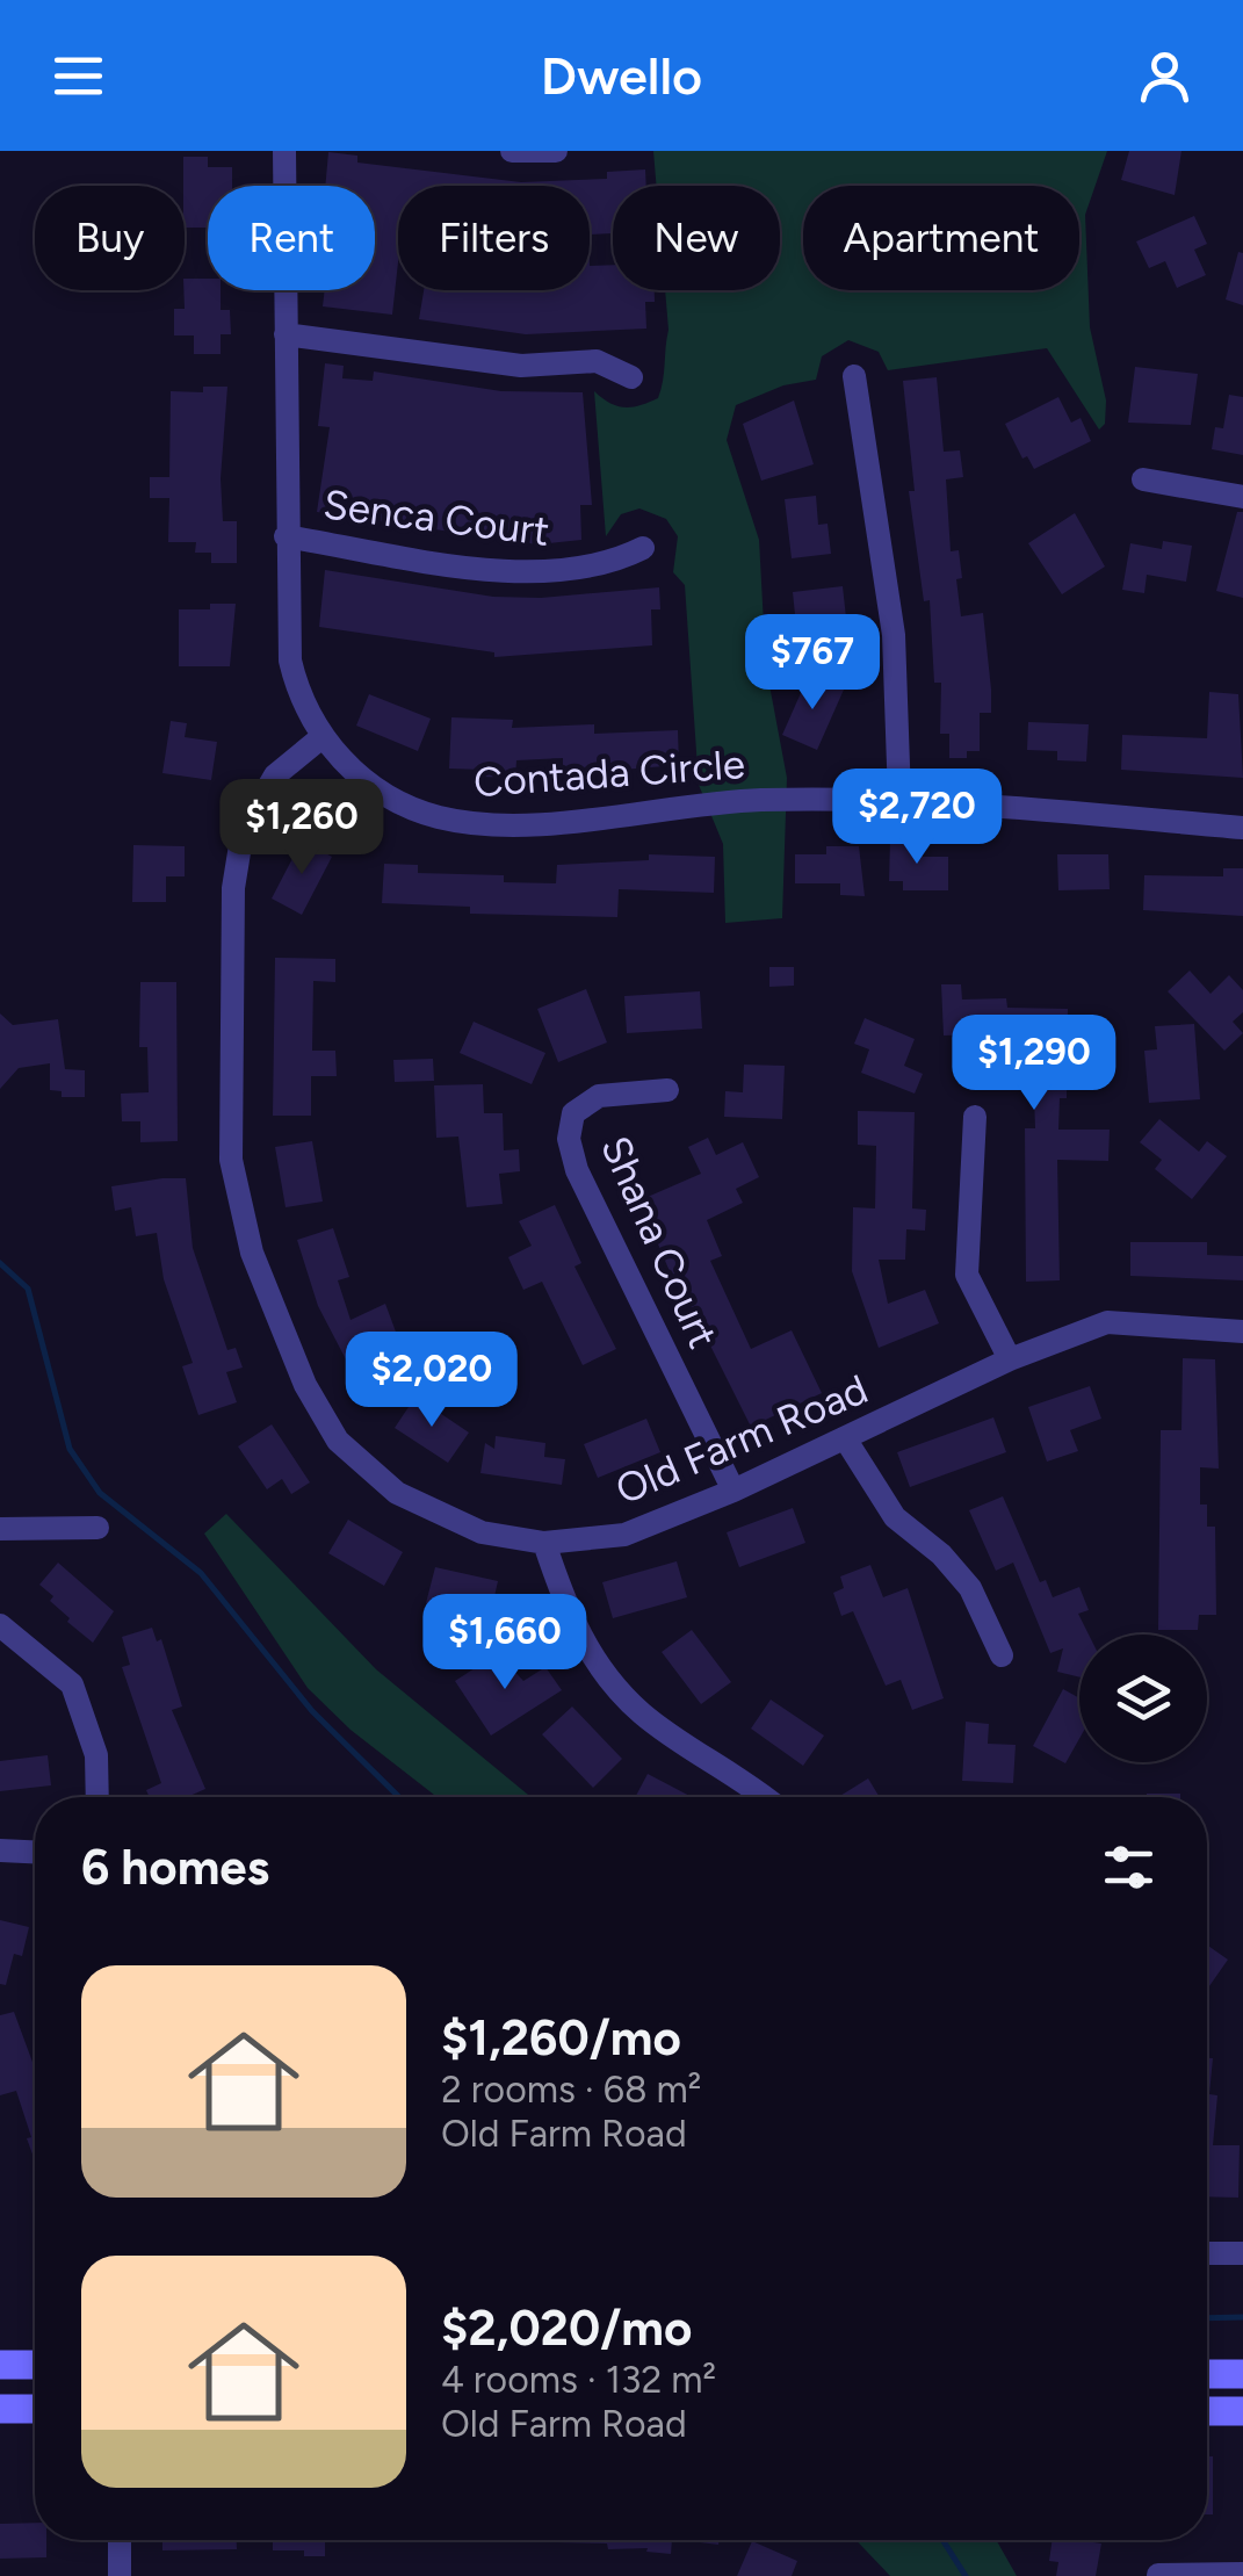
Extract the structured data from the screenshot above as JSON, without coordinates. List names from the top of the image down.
{
  "streets": {
    "street": [
      "Senca Court",
      "Contada Circle",
      "Shana Court",
      "Old Farm Road"
    ]
  },
  "crossings": [
    ["Senca Court", "Contada Circle"],
    ["Contada Circle", "Old Farm Road"],
    ["Shana Court", "Old Farm Road"]
  ],
  "page": {
    "header": "Dwello",
    "chip": [
      "Buy",
      "Rent",
      "Filters",
      "New",
      "Apartment"
    ],
    "price": [
      "$767",
      "$2,720",
      "$1,260",
      "$1,290",
      "$2,020",
      "$1,660"
    ],
    "heading": "6 homes",
    "list": [
      {
        "name": "$1,260/mo",
        "note": "2 rooms · 68 m² · Old Farm Road"
      },
      {
        "name": "$2,020/mo",
        "note": "4 rooms · 132 m² · Old Farm Road"
      }
    ]
  }
}
